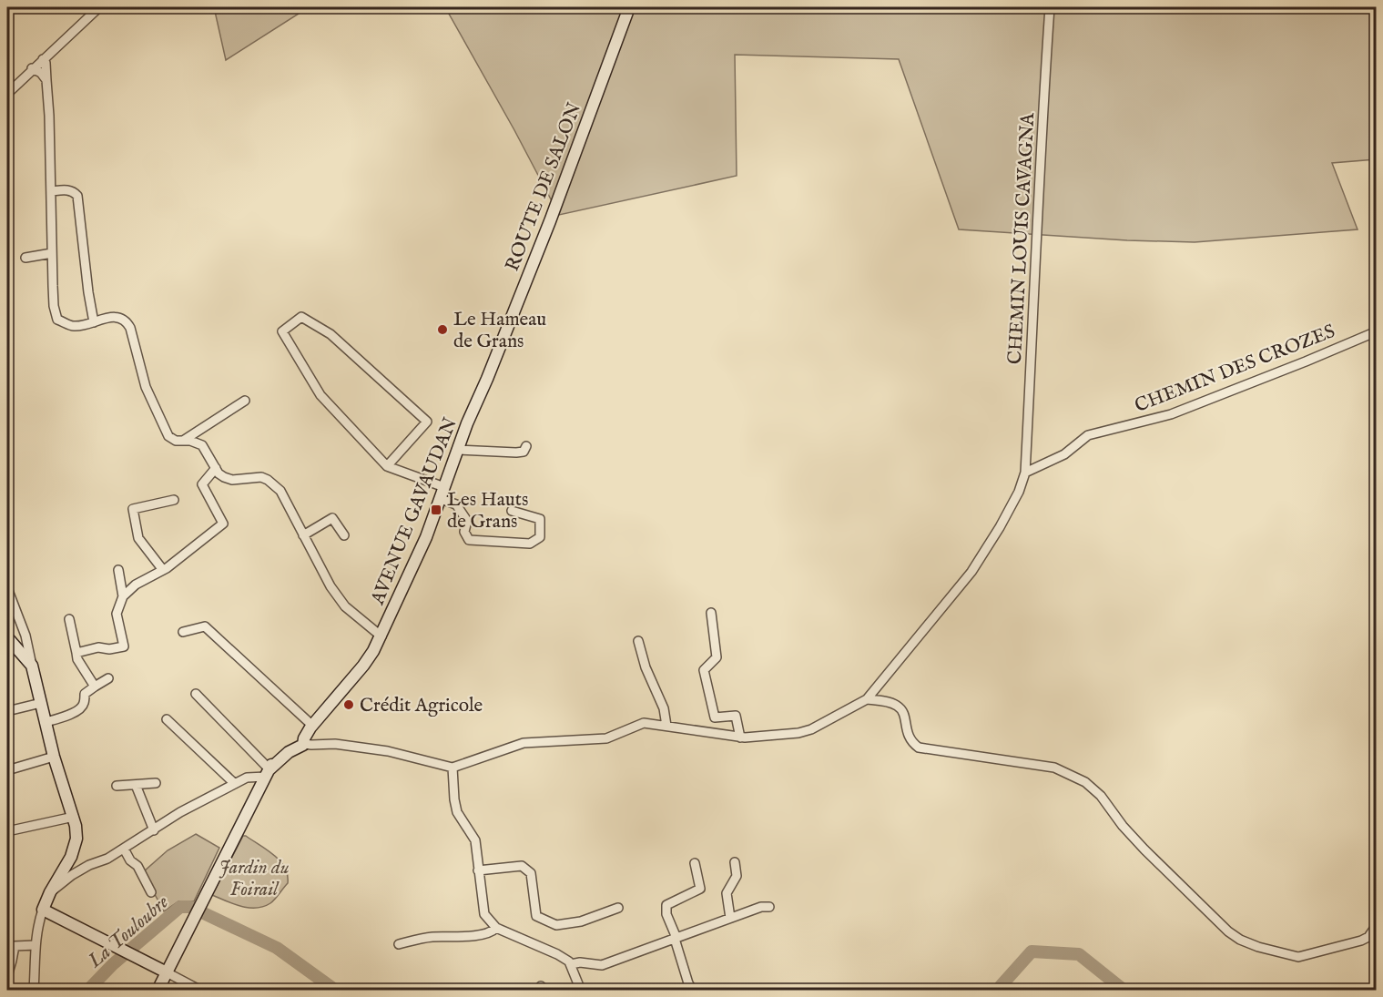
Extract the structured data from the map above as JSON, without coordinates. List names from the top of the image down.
{
  "streets": {
    "street": [
      "ROUTE DE SALON",
      "CHEMIN LOUIS CAVAGNA",
      "CHEMIN DES CROZES",
      "AVENUE GAVAUDAN"
    ]
  },
  "crossings": [
    ["ROUTE DE SALON", "AVENUE GAVAUDAN"],
    ["CHEMIN LOUIS CAVAGNA", "CHEMIN DES CROZES"]
  ],
  "water": ["La Touloubre"],
  "parks": ["Jardin du Foirail"],
  "places": {
    "other": ["Le Hameau de Grans", "Crédit Agricole"],
    "transit": ["Les Hauts de Grans"]
  }
}
